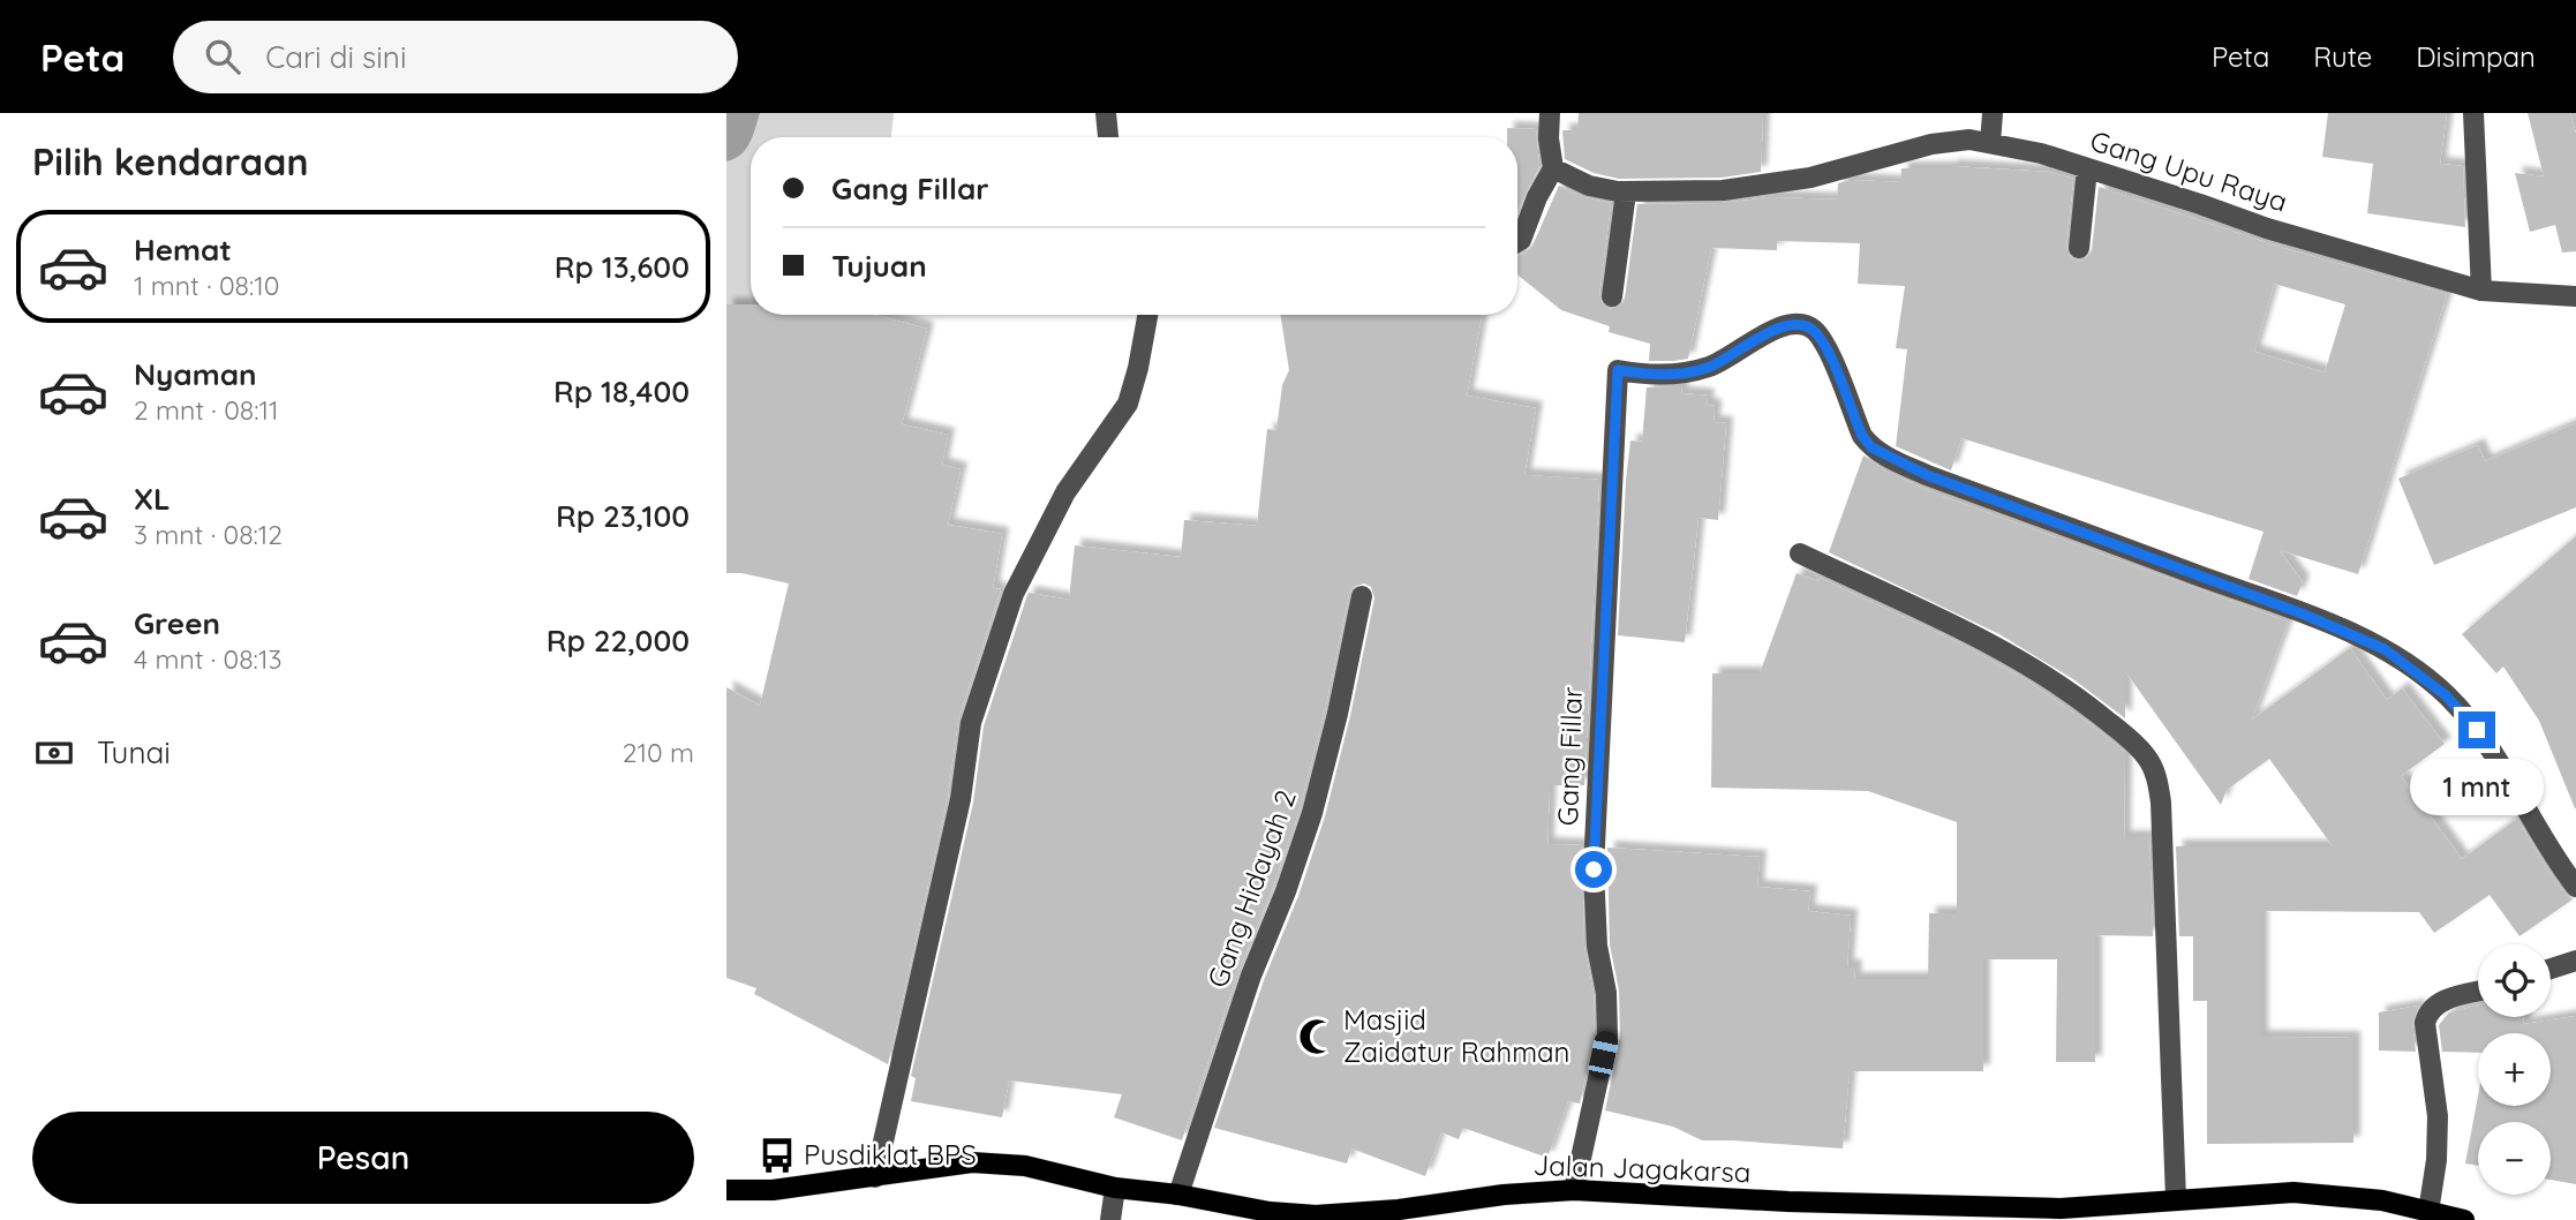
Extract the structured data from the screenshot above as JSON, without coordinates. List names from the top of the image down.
{
  "streets": {
    "main road": ["Jalan Jagakarsa"],
    "street": ["Gang Upu Raya", "Gang Fillar", "Gang Hidayah 2"]
  },
  "crossings": [
    ["Gang Fillar", "Jalan Jagakarsa"],
    ["Gang Hidayah 2", "Jalan Jagakarsa"]
  ],
  "places": {
    "mosque": ["Masjid Zaidatur Rahman"],
    "bus stop": ["Pusdiklat BPS"]
  },
  "page": {
    "header": "Peta",
    "search": "Cari di sini",
    "nav": ["Peta", "Rute", "Disimpan"],
    "heading": "Pilih kendaraan",
    "banner": ["Gang Fillar", "Tujuan"],
    "list": [
      {
        "name": "Hemat",
        "note": "1 mnt · 08:10",
        "value": "Rp 13,600"
      },
      {
        "name": "Nyaman",
        "note": "2 mnt · 08:11",
        "value": "Rp 18,400"
      },
      {
        "name": "XL",
        "note": "3 mnt · 08:12",
        "value": "Rp 23,100"
      },
      {
        "name": "Green",
        "note": "4 mnt · 08:13",
        "value": "Rp 22,000"
      }
    ],
    "pay": ["Tunai", "210 m"],
    "bubble": "1 mnt",
    "map_buttons": ["+", "−"],
    "buttons": "Pesan"
  }
}
